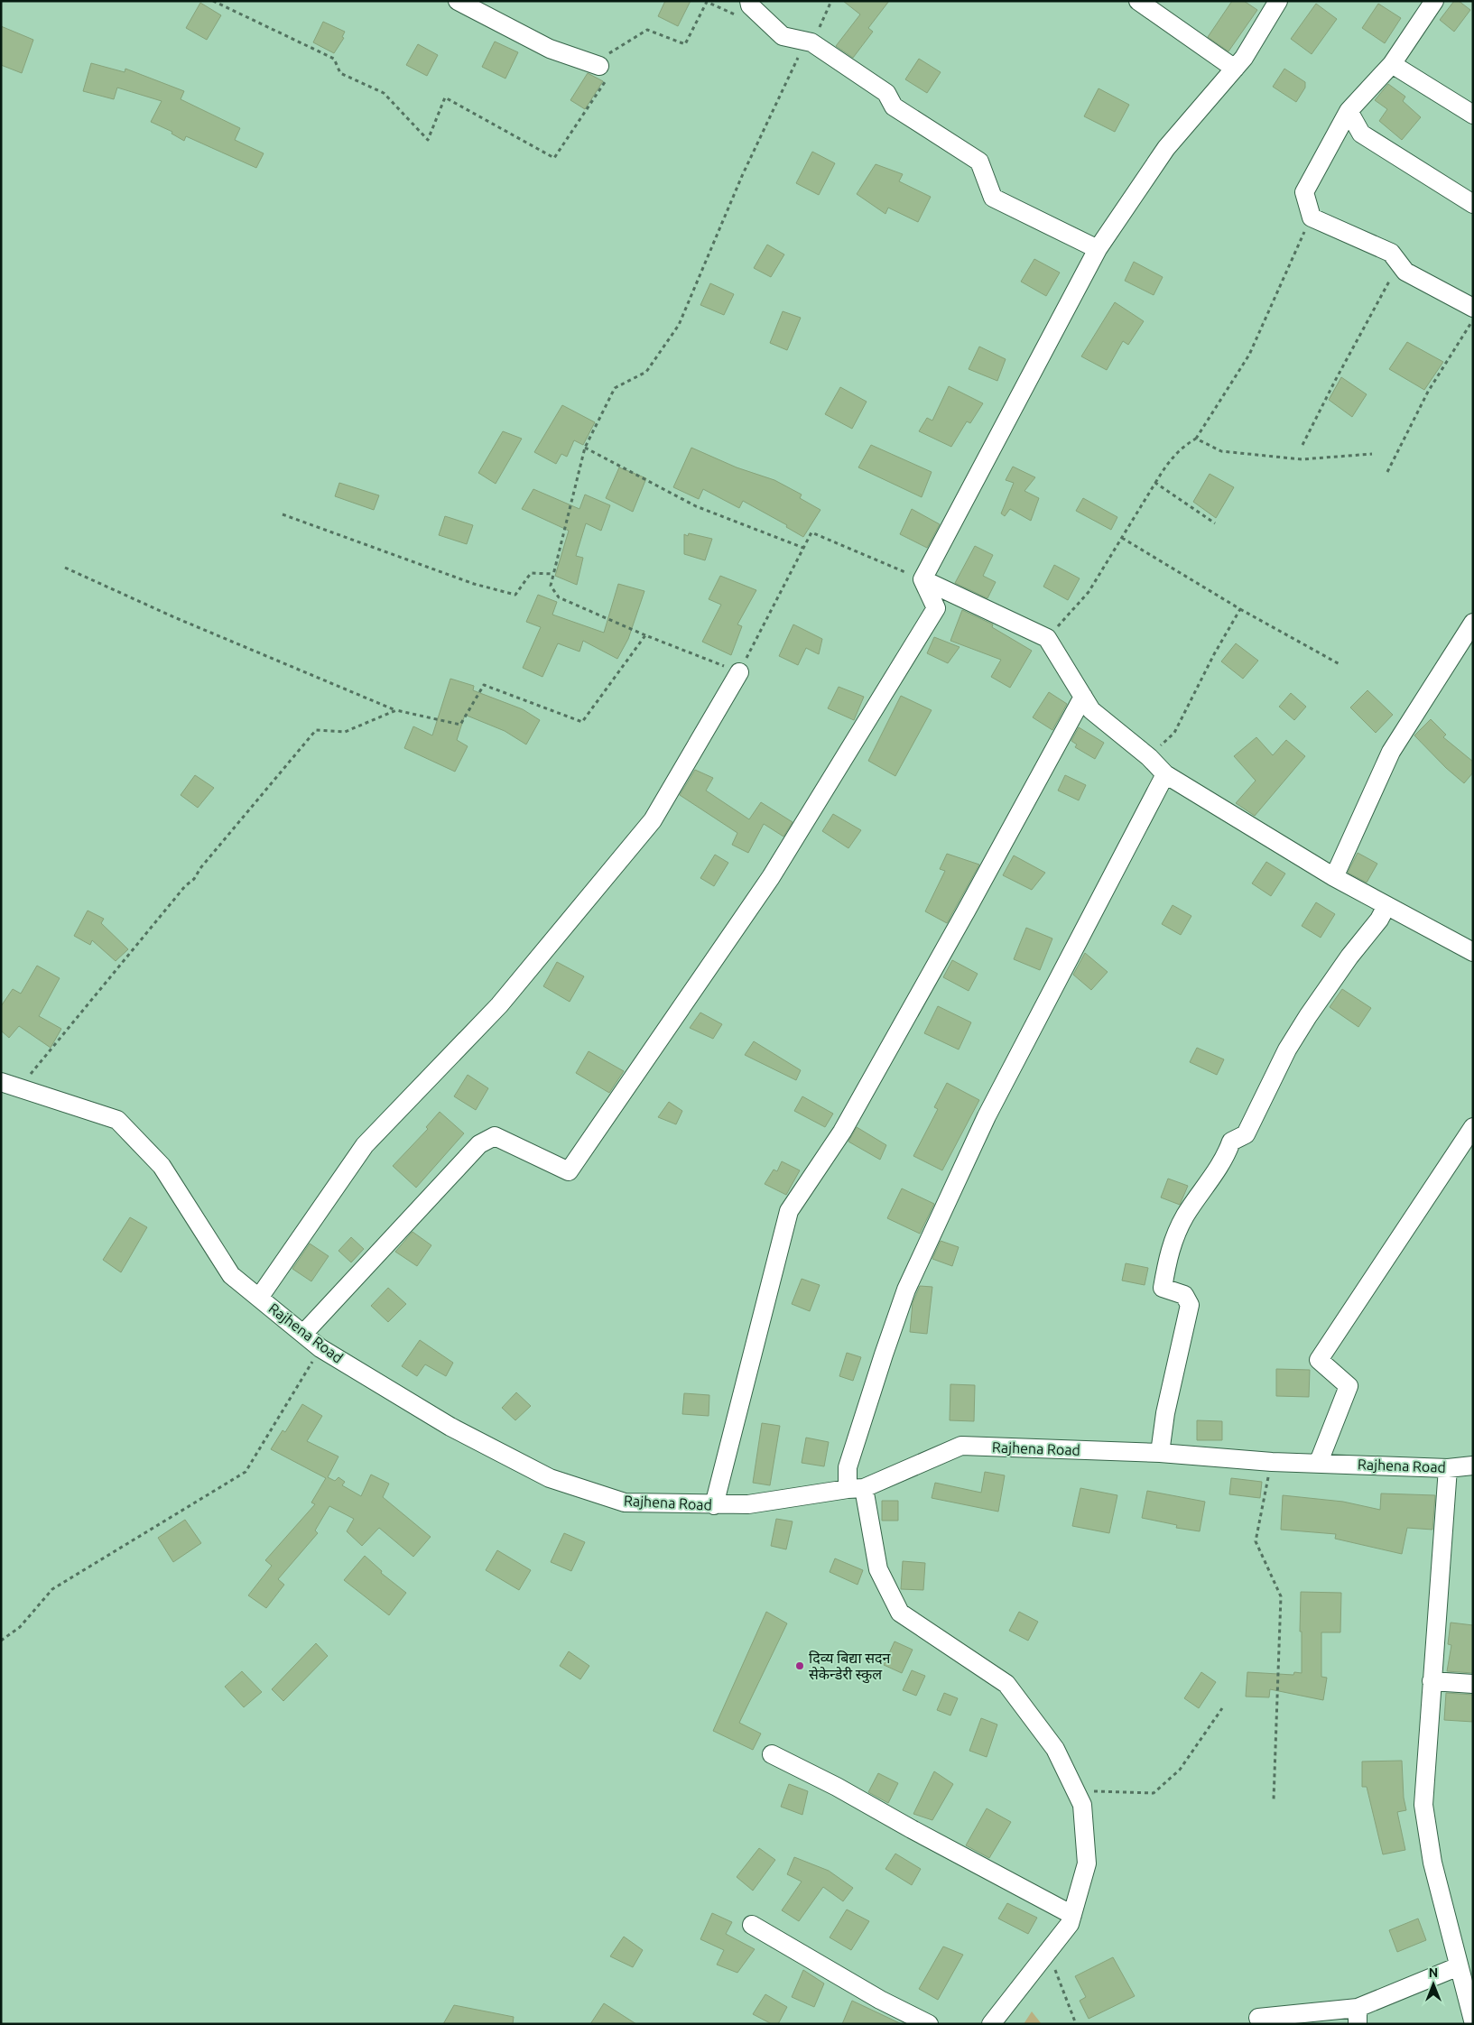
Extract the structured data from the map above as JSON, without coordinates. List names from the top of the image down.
{
  "streets": {
    "street": ["Rajhena Road"]
  },
  "places": ["दिव्य बिद्या सदन सेकेन्डेरी स्कुल"],
  "north": "top"
}
